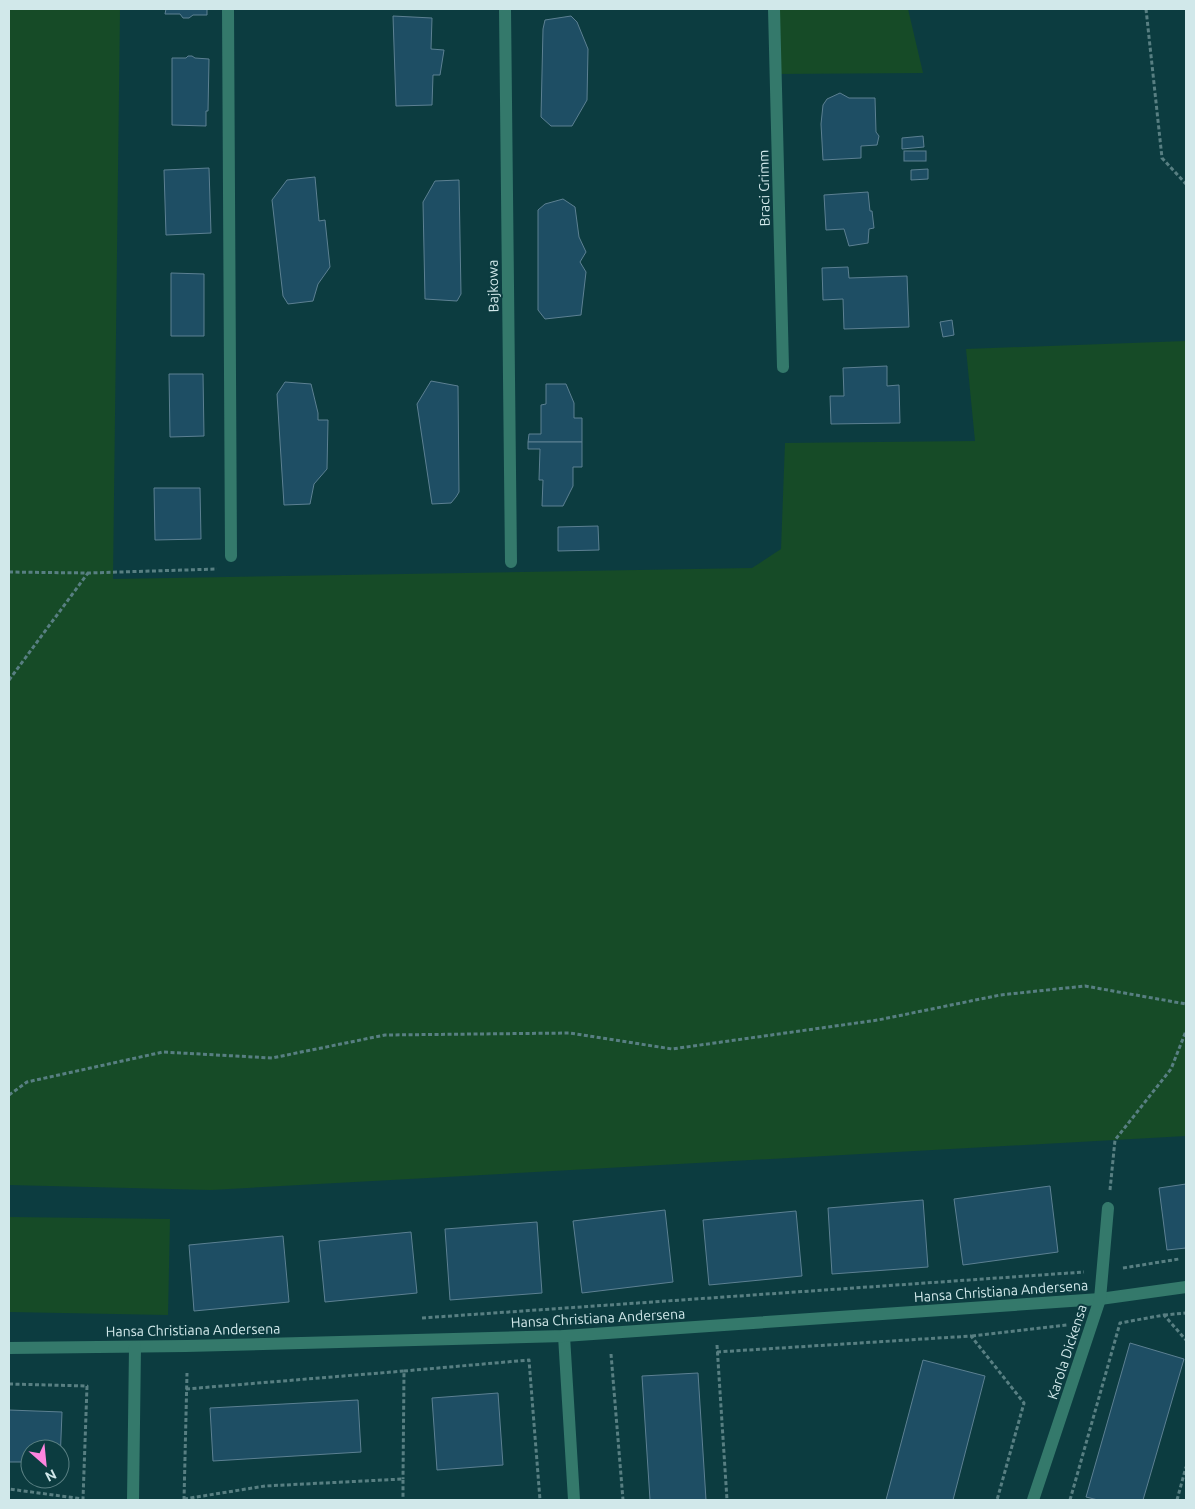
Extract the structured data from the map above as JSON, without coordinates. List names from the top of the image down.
{
  "streets": {
    "street": [
      "Braci Grimm",
      "Bajkowa",
      "Hansa Christiana Andersena",
      "Karola Dickensa"
    ]
  },
  "crossings": [
    ["Hansa Christiana Andersena", "Karola Dickensa"]
  ],
  "north": "bottom right"
}
